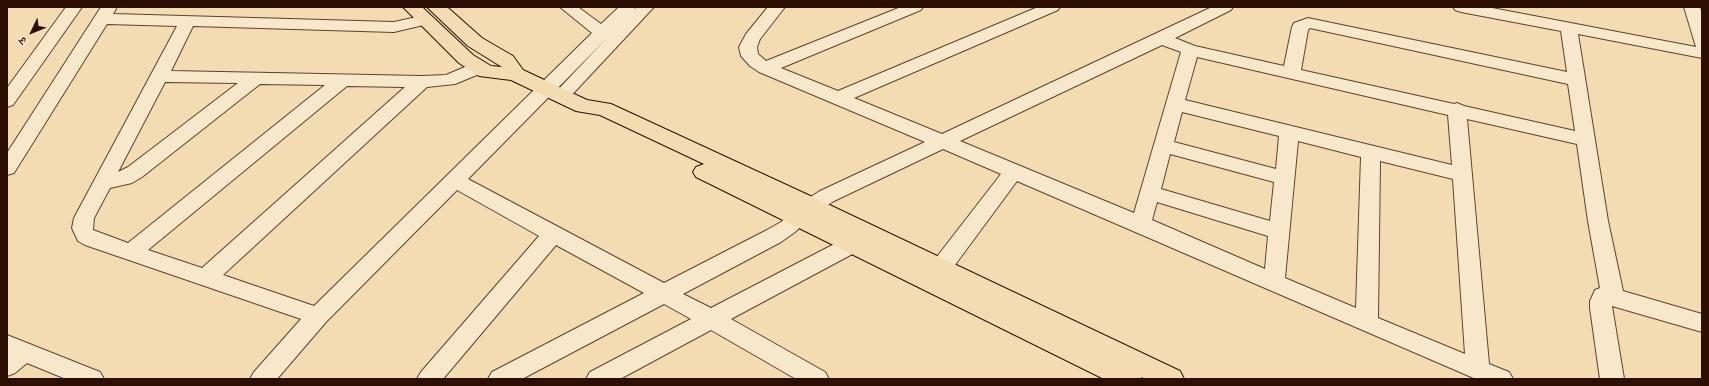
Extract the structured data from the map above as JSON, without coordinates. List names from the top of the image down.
{
  "north": "bottom left"
}
